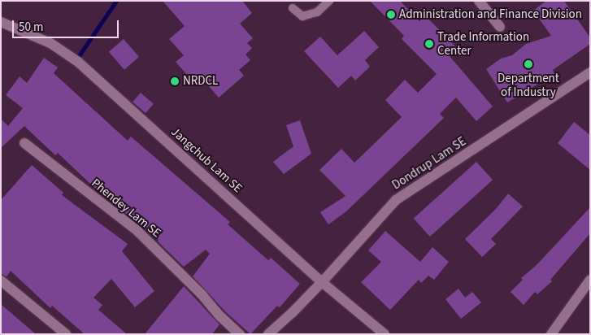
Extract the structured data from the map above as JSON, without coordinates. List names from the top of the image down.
{
  "streets": {
    "street": ["Jangchub Lam SE", "Dondrup Lam SE", "Phendey Lam SE"]
  },
  "crossings": [
    ["Jangchub Lam SE", "Dondrup Lam SE"]
  ],
  "places": [
    "Administration and Finance Division",
    "Trade Information Center",
    "Department of Industry",
    "NRDCL"
  ],
  "scale_bar": "50 m"
}
